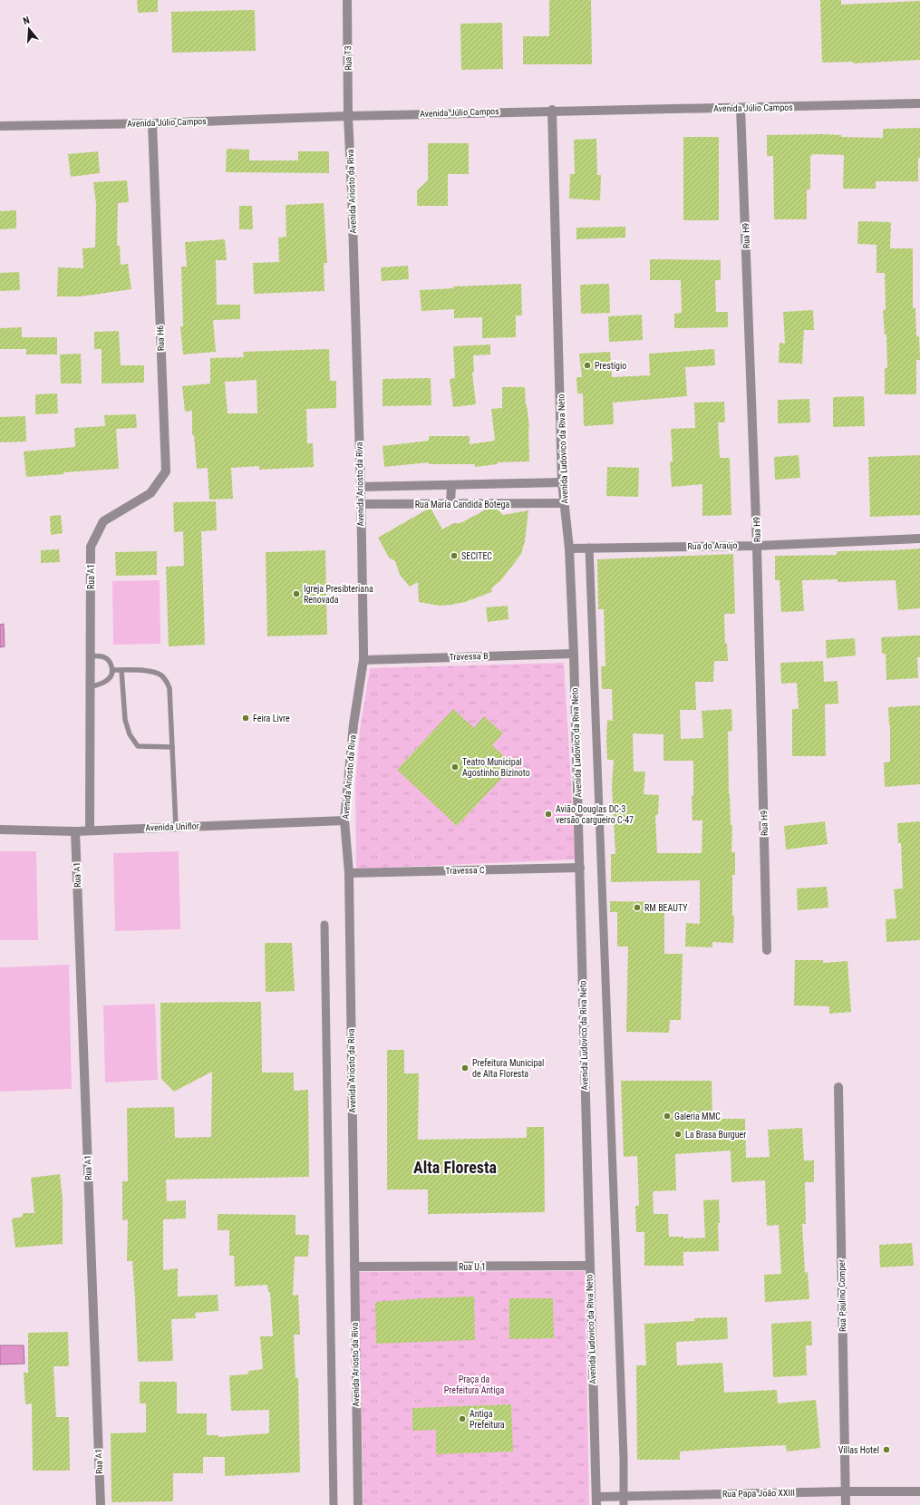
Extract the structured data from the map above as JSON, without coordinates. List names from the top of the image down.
{
  "streets": {
    "street": [
      "Rua T3",
      "Avenida Júlio Campos",
      "Avenida Ariosto da Riva",
      "Rua H9",
      "Rua H6",
      "Avenida Ludovico da Riva Neto",
      "Rua Maria Candida Botega",
      "Rua do Araújo",
      "Rua A1",
      "Travessa B",
      "Avenida Uniflor",
      "Travessa C",
      "Rua U 1",
      "Rua Paulino Comper",
      "Rua Papa João XXIII"
    ]
  },
  "crossings": [
    ["Rua T3", "Avenida Júlio Campos"],
    ["Rua T3", "Avenida Ariosto da Riva"],
    ["Avenida Júlio Campos", "Avenida Ariosto da Riva"],
    ["Avenida Júlio Campos", "Rua H9"],
    ["Avenida Júlio Campos", "Rua H6"],
    ["Avenida Júlio Campos", "Avenida Ludovico da Riva Neto"],
    ["Avenida Ariosto da Riva", "Rua Maria Candida Botega"],
    ["Avenida Ariosto da Riva", "Travessa B"],
    ["Avenida Ariosto da Riva", "Avenida Uniflor"],
    ["Avenida Ariosto da Riva", "Travessa C"],
    ["Avenida Ariosto da Riva", "Rua U 1"],
    ["Rua H9", "Rua do Araújo"],
    ["Rua H6", "Rua A1"],
    ["Avenida Ludovico da Riva Neto", "Rua Maria Candida Botega"],
    ["Avenida Ludovico da Riva Neto", "Rua do Araújo"],
    ["Avenida Ludovico da Riva Neto", "Travessa B"],
    ["Avenida Ludovico da Riva Neto", "Travessa C"],
    ["Avenida Ludovico da Riva Neto", "Rua U 1"],
    ["Avenida Ludovico da Riva Neto", "Rua Papa João XXIII"],
    ["Rua A1", "Avenida Uniflor"],
    ["Rua Paulino Comper", "Rua Papa João XXIII"]
  ],
  "districts": ["Alta Floresta"],
  "parks": ["Praça da Prefeitura Antiga"],
  "places": [
    "Prestígio",
    "SECITEC",
    "Igreja Presibteriana Renovada",
    "Feira Livre",
    "Teatro Municipal Agostinho Bizinoto",
    "Avião Douglas DC-3 versão cargueiro C-47",
    "RM BEAUTY",
    "Prefeitura Municipal de Alta Floresta",
    "Galeria MMC",
    "La Brasa Burguer",
    "Antiga Prefeitura",
    "Villas Hotel"
  ],
  "north": "top"
}
